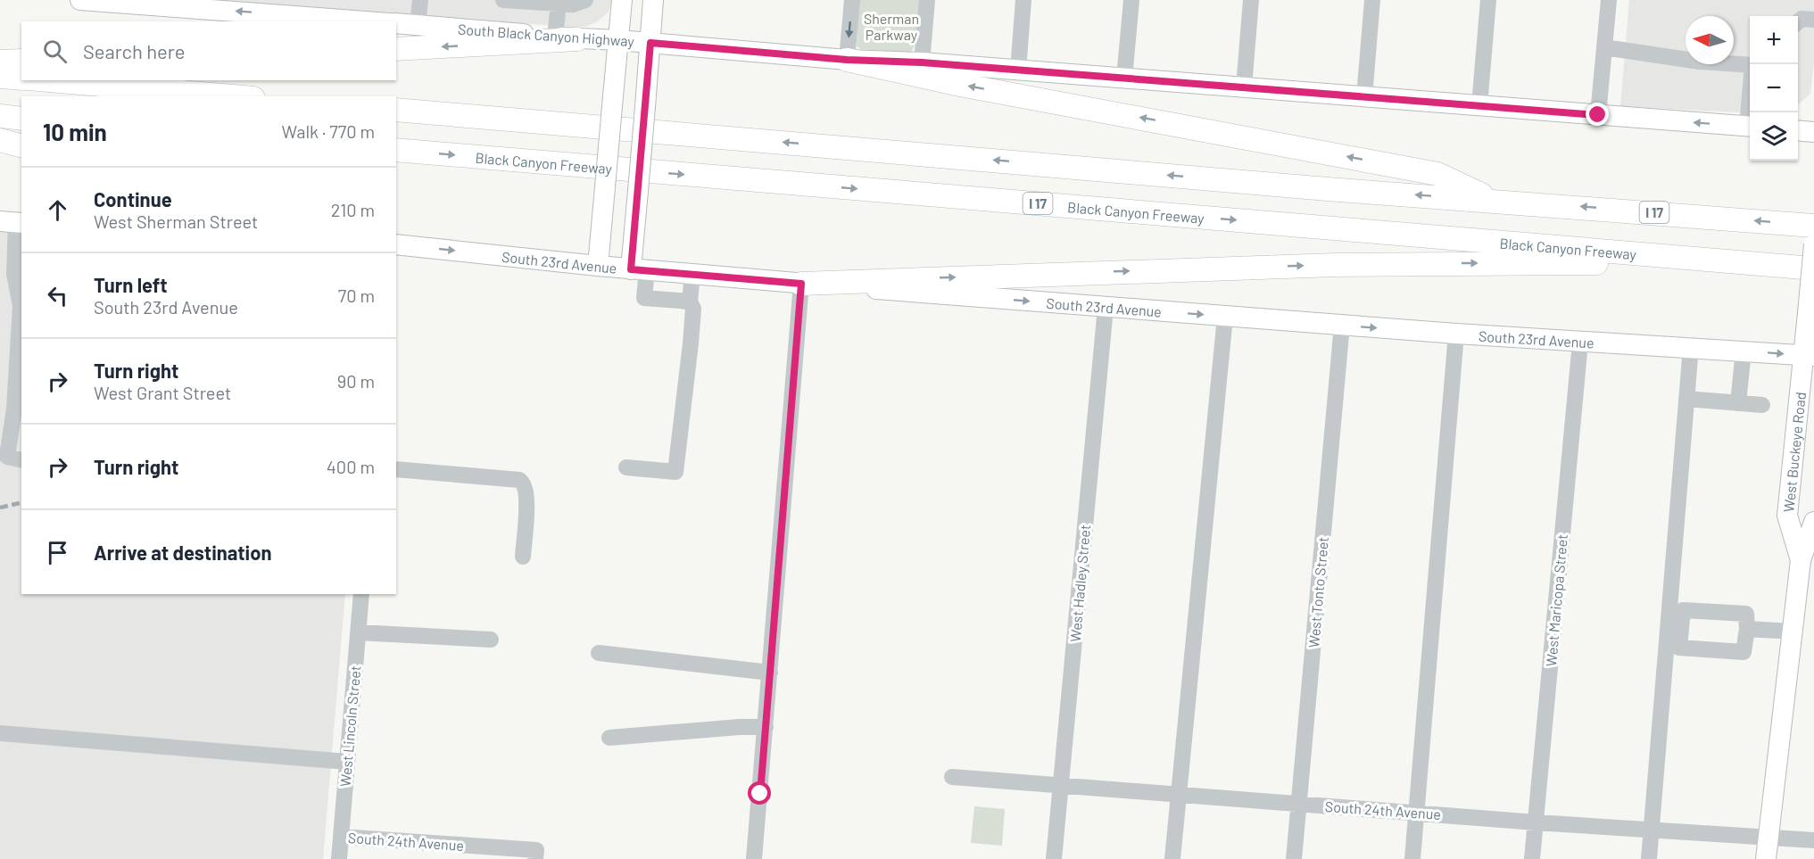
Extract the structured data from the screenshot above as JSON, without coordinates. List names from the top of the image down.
{
  "streets": {
    "highway": ["Black Canyon Freeway", "I 17"],
    "main road": ["South Black Canyon Highway", "South 23rd Avenue", "West Buckeye Road"],
    "street": [
      "West Hadley Street",
      "West Tonto Street",
      "West Maricopa Street",
      "West Lincoln Street",
      "South 24th Avenue"
    ]
  },
  "crossings": [
    ["South 23rd Avenue", "West Buckeye Road"],
    ["South 23rd Avenue", "West Hadley Street"],
    ["South 23rd Avenue", "West Tonto Street"],
    ["South 23rd Avenue", "West Maricopa Street"],
    ["West Buckeye Road", "South 24th Avenue"],
    ["West Hadley Street", "South 24th Avenue"],
    ["West Tonto Street", "South 24th Avenue"],
    ["West Maricopa Street", "South 24th Avenue"],
    ["West Lincoln Street", "South 24th Avenue"]
  ],
  "one_way": ["South 23rd Avenue"],
  "parks": ["Sherman Parkway"],
  "north": "left",
  "page": {
    "map_buttons": ["+", "−"],
    "search": "Search here",
    "heading": ["10 min", "Walk · 770 m"],
    "list": [
      ["Continue", "West Sherman Street", "210 m"],
      ["Turn left", "South 23rd Avenue", "70 m"],
      ["Turn right", "West Grant Street", "90 m"],
      ["Turn right", "400 m"],
      "Arrive at destination"
    ]
  }
}
